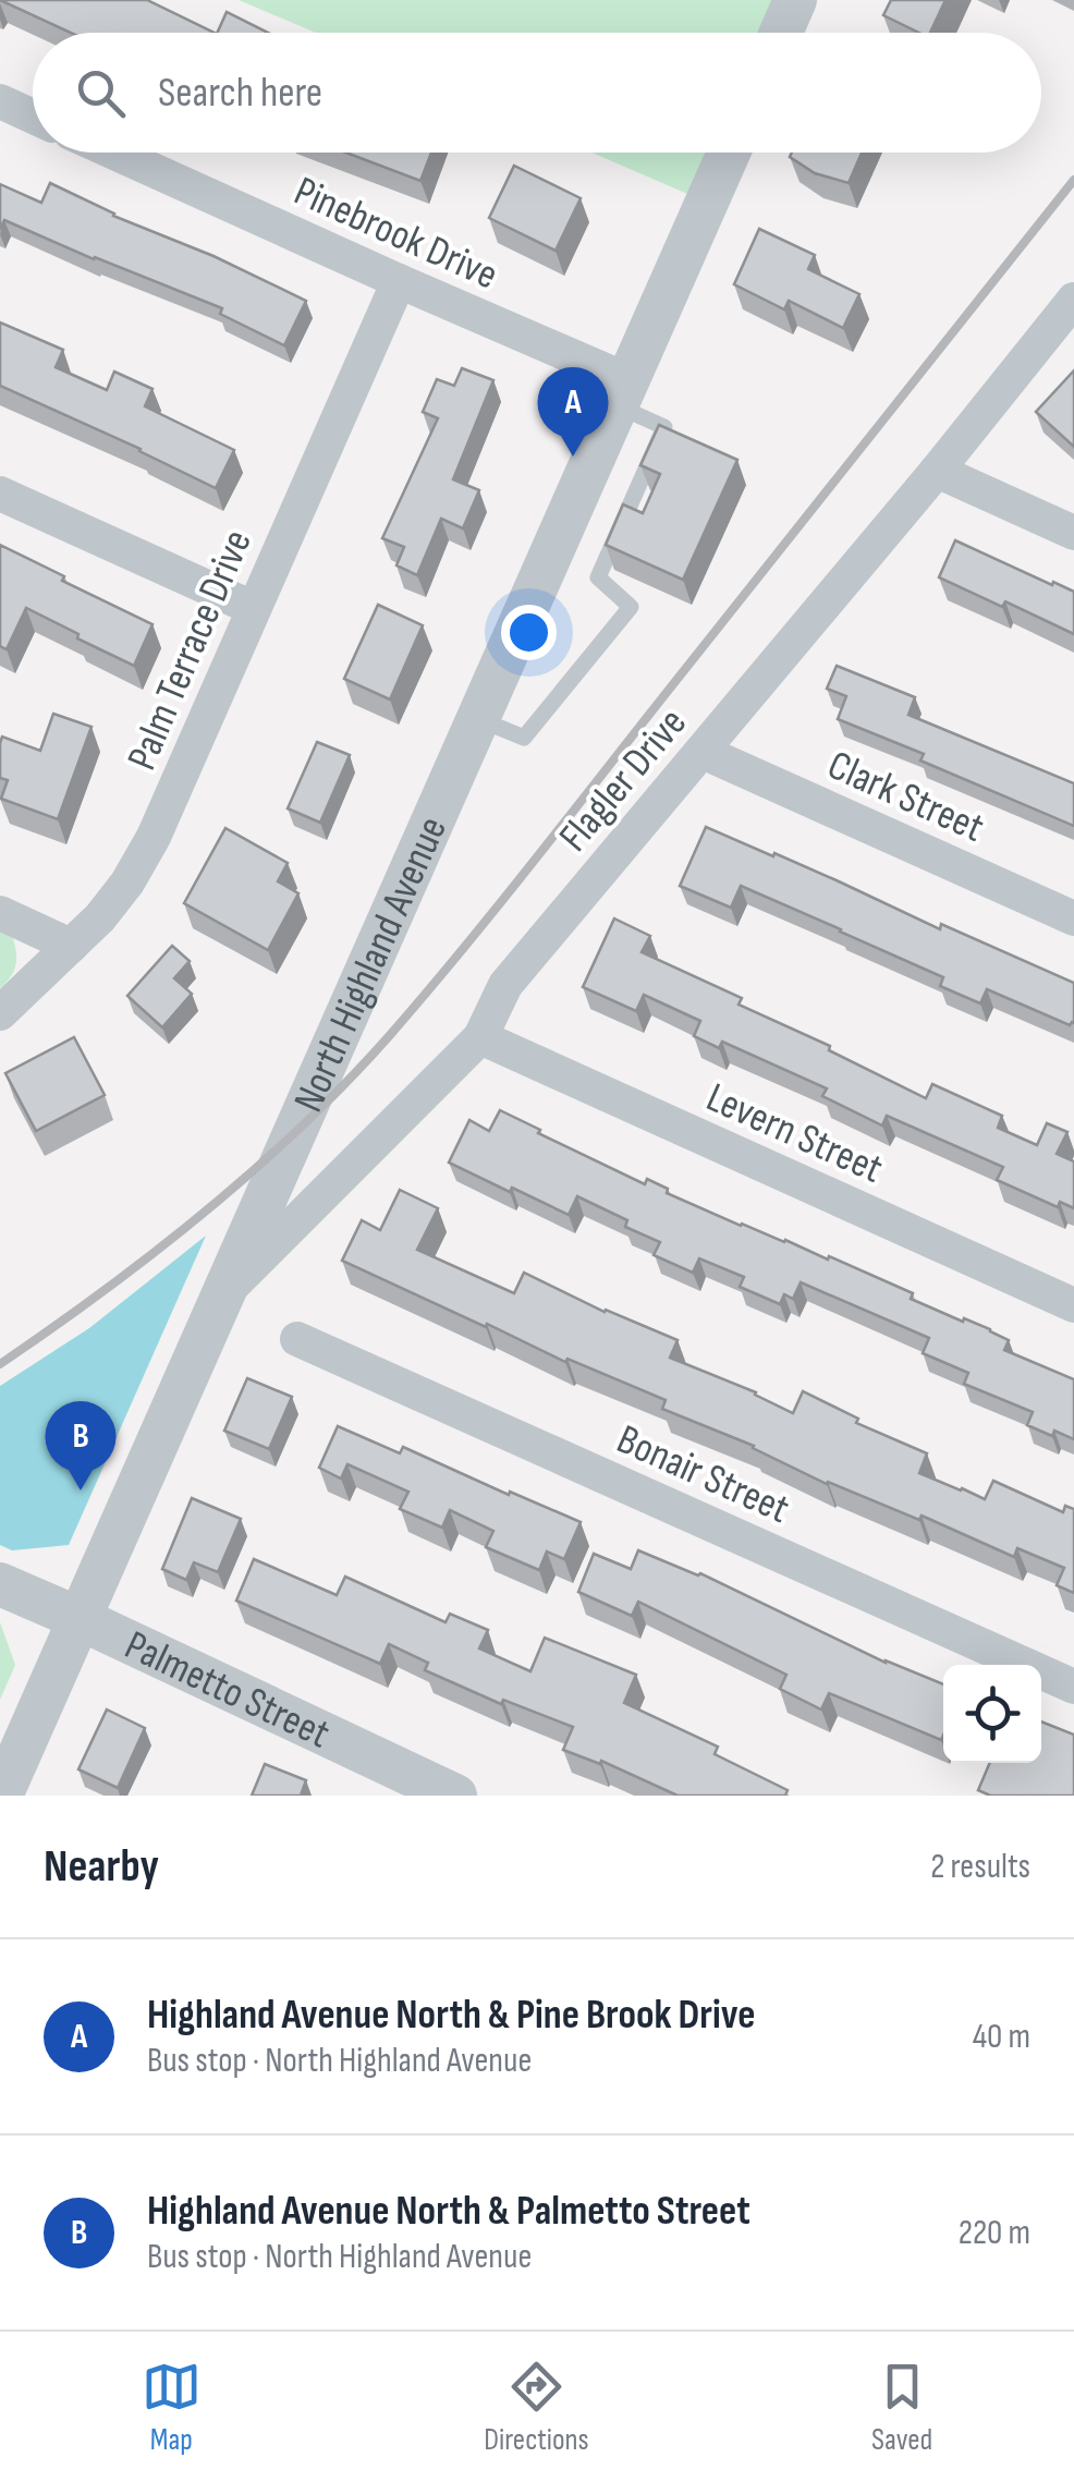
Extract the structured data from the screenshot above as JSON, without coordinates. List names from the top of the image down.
{
  "streets": {
    "street": [
      "Pinebrook Drive",
      "Palm Terrace Drive",
      "Flagler Drive",
      "Clark Street",
      "North Highland Avenue",
      "Levern Street",
      "Bonair Street",
      "Palmetto Street"
    ]
  },
  "crossings": [
    ["Pinebrook Drive", "Palm Terrace Drive"],
    ["Pinebrook Drive", "North Highland Avenue"],
    ["Flagler Drive", "Clark Street"],
    ["Flagler Drive", "North Highland Avenue"],
    ["Flagler Drive", "Levern Street"],
    ["North Highland Avenue", "Palmetto Street"]
  ],
  "page": {
    "search": "Search here",
    "pins": ["A", "B"],
    "heading": ["Nearby", "2 results"],
    "list": [
      {
        "mark": "A",
        "name": "Highland Avenue North & Pine Brook Drive",
        "note": "Bus stop · North Highland Avenue",
        "value": "40 m"
      },
      {
        "mark": "B",
        "name": "Highland Avenue North & Palmetto Street",
        "note": "Bus stop · North Highland Avenue",
        "value": "220 m"
      }
    ],
    "nav": ["Map", "Directions", "Saved"]
  }
}
